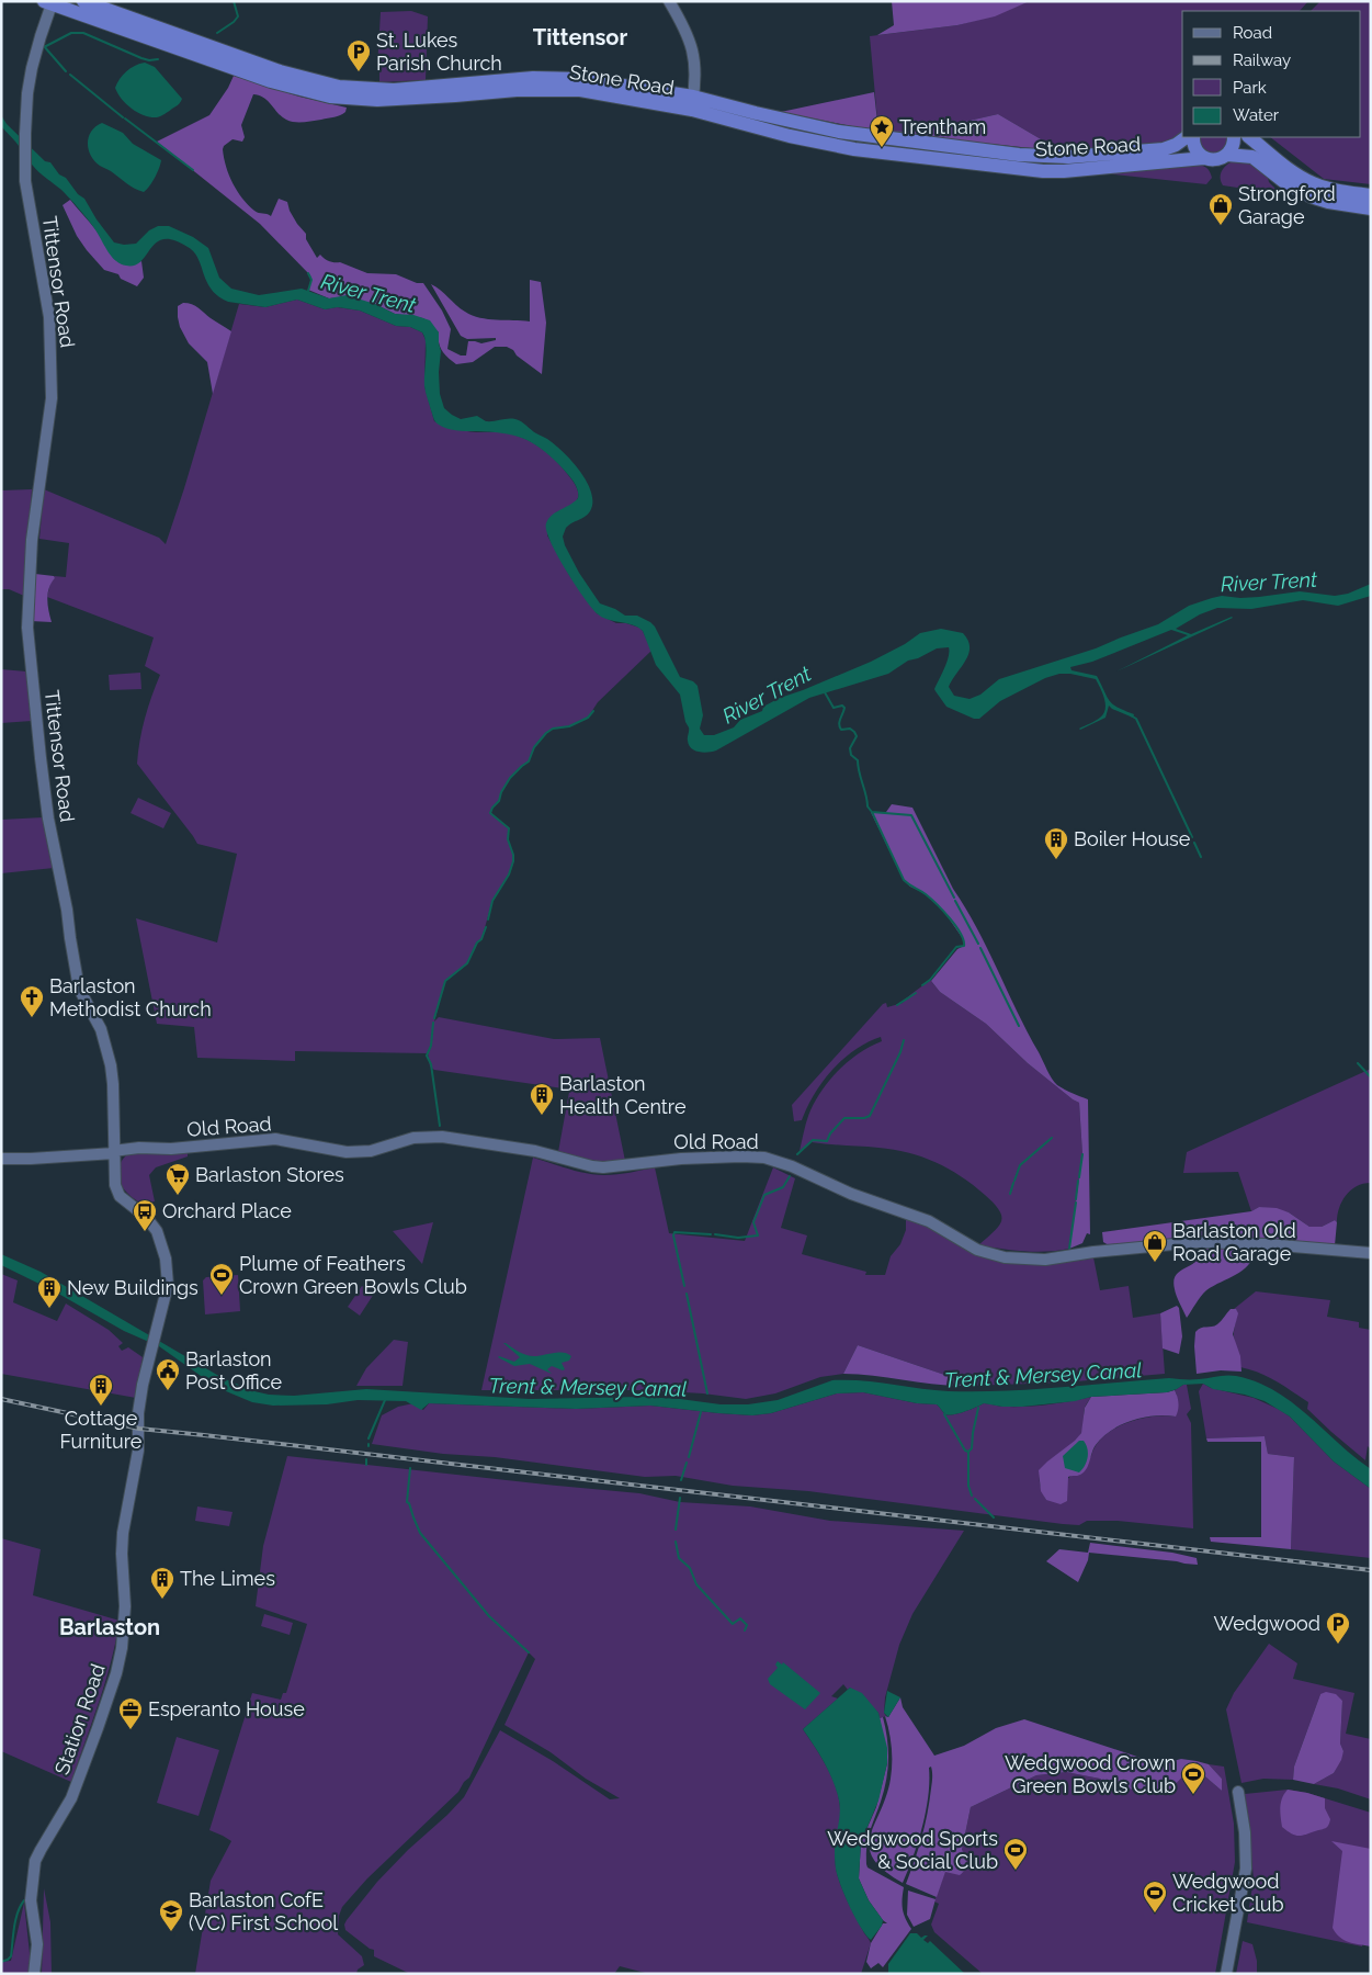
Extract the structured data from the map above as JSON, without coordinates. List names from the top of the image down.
{
  "streets": {
    "highway": ["Stone Road"],
    "street": ["Tittensor Road", "Old Road", "Station Road"]
  },
  "crossings": [
    ["Stone Road", "Tittensor Road"],
    ["Tittensor Road", "Old Road"],
    ["Tittensor Road", "Station Road"],
    ["Old Road", "Station Road"]
  ],
  "districts": ["Tittensor", "Barlaston"],
  "water": ["River Trent", "Trent & Mersey Canal"],
  "places": {
    "parking": ["St. Lukes Parish Church", "Wedgwood"],
    "place": ["Trentham"],
    "shop": ["Strongford Garage", "Barlaston Old Road Garage"],
    "building": [
      "Boiler House",
      "Barlaston Health Centre",
      "New Buildings",
      "Cottage Furniture",
      "The Limes"
    ],
    "church": ["Barlaston Methodist Church"],
    "supermarket": ["Barlaston Stores"],
    "bus stop": ["Orchard Place"],
    "sports": [
      "Plume of Feathers Crown Green Bowls Club",
      "Wedgwood Crown Green Bowls Club",
      "Wedgwood Sports & Social Club",
      "Wedgwood Cricket Club"
    ],
    "public building": ["Barlaston Post Office"],
    "office": ["Esperanto House"],
    "school or university": ["Barlaston CofE (VC) First School"]
  },
  "legend": [
    "Road",
    "Railway",
    "Park",
    "Water"
  ]
}
